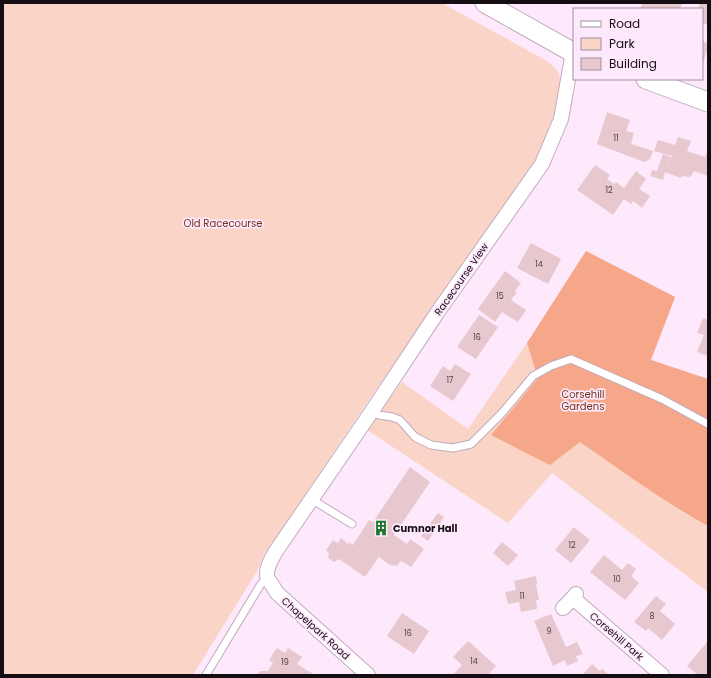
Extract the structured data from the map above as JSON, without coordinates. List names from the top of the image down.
{
  "streets": {
    "street": ["Racecourse View", "Chapelpark Road", "Corsehill Park"]
  },
  "crossings": [
    ["Racecourse View", "Chapelpark Road"]
  ],
  "parks": ["Old Racecourse", "Corsehill Gardens"],
  "places": {
    "building": ["Cumnor Hall"]
  },
  "house_numbers": [
    "11",
    "12",
    "14",
    "15",
    "16",
    "17",
    "12",
    "10",
    "11",
    "8",
    "9",
    "16",
    "14",
    "19"
  ],
  "legend": ["Road", "Park", "Building"]
}
